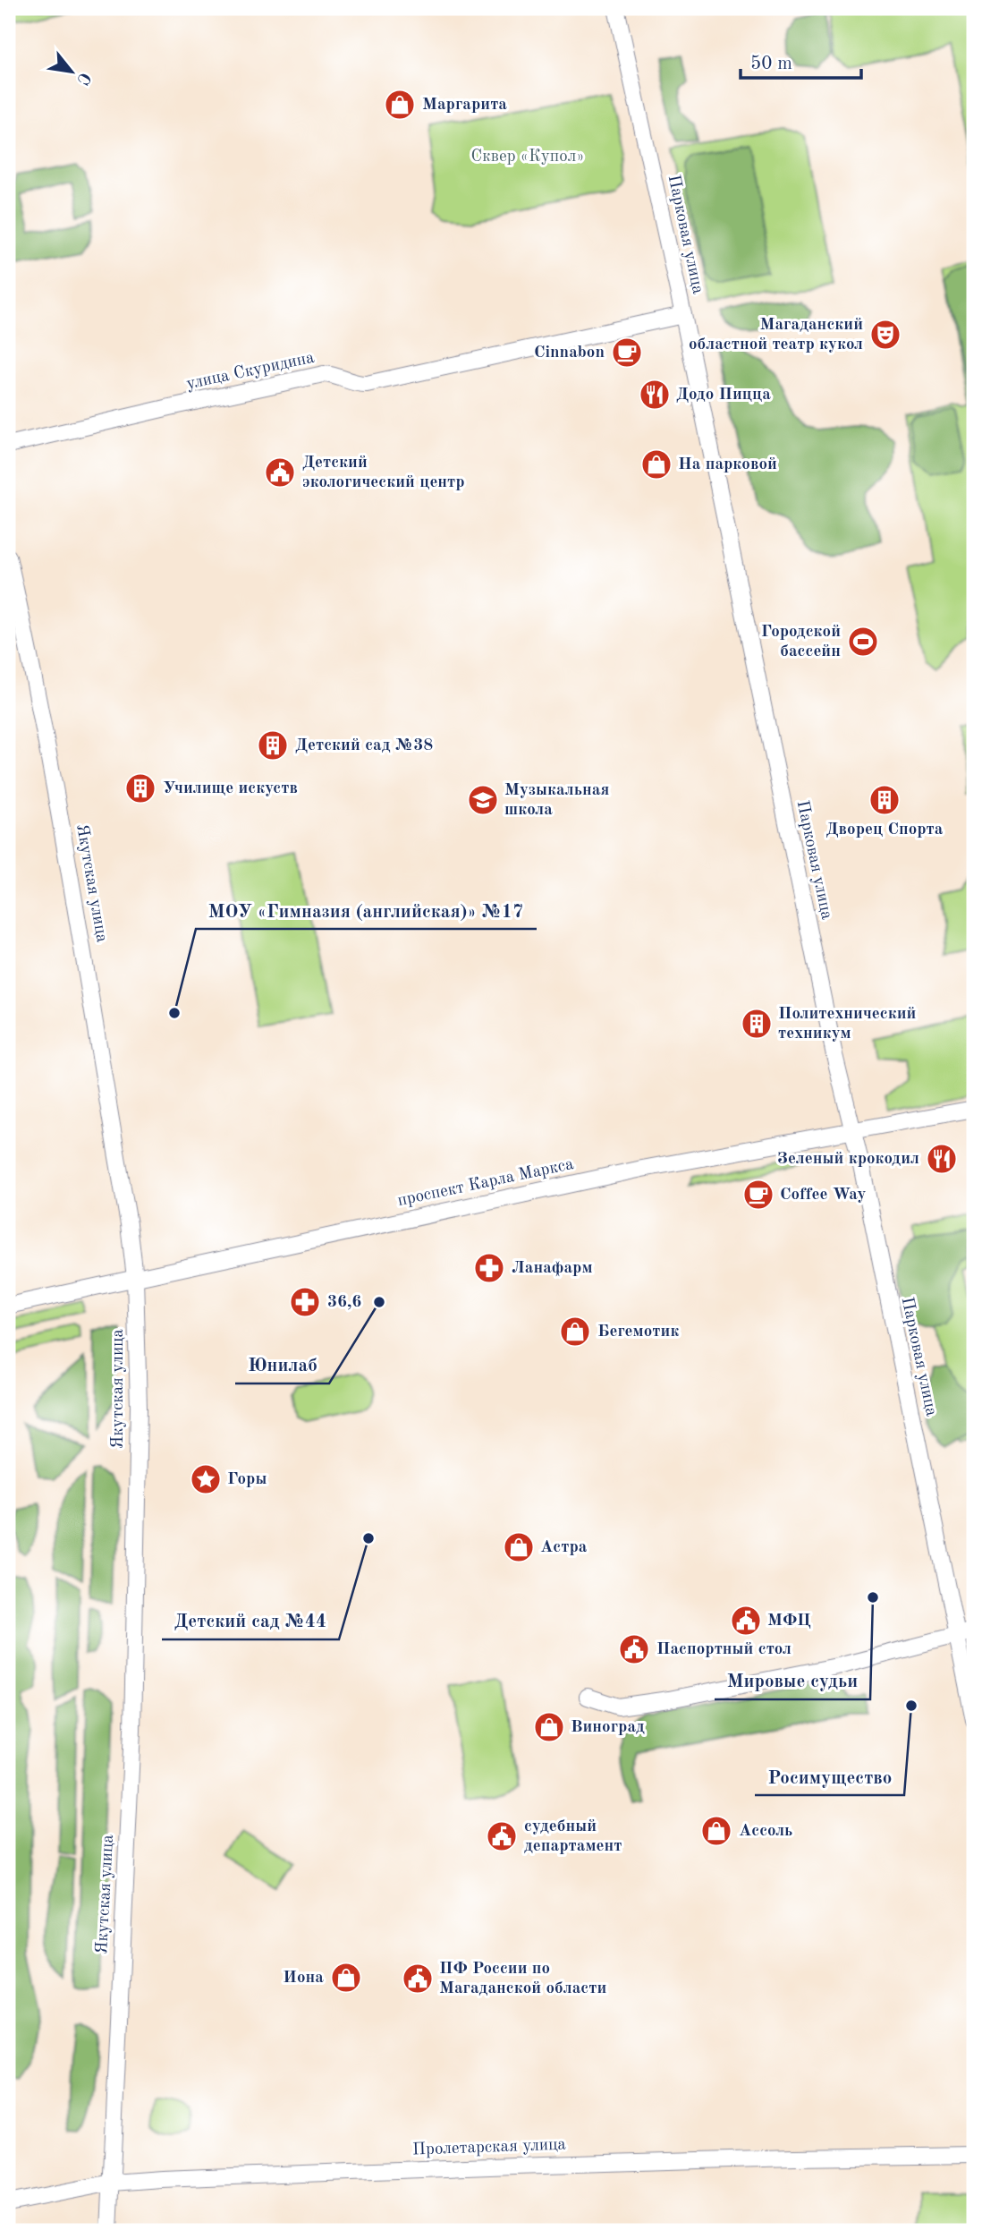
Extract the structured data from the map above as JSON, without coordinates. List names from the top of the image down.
{
  "streets": {
    "street": [
      "Парковая улица",
      "улица Скуридина",
      "Якутская улица",
      "проспект Карла Маркса",
      "Пролетарская улица"
    ]
  },
  "crossings": [
    ["Парковая улица", "улица Скуридина"],
    ["Парковая улица", "проспект Карла Маркса"],
    ["Якутская улица", "проспект Карла Маркса"],
    ["Якутская улица", "Пролетарская улица"]
  ],
  "parks": ["Сквер «Купол»"],
  "places": {
    "shop": [
      "Маргарита",
      "На парковой",
      "Бегемотик",
      "Астра",
      "Виноград",
      "Ассоль",
      "Иона"
    ],
    "theatre": ["Магаданский областной театр кукол"],
    "cafe": ["Cinnabon", "Coffee Way"],
    "restaurant": ["Додо Пицца", "Зеленый крокодил"],
    "public building": [
      "Детский экологический центр",
      "МФЦ",
      "Паспортный стол",
      "судебный департамент",
      "ПФ России по Магаданской области"
    ],
    "sports": ["Городской бассейн"],
    "building": [
      "Детский сад №38",
      "Училище искуств",
      "Дворец Спорта",
      "Политехнический техникум"
    ],
    "school or university": ["Музыкальная школа"],
    "other": [
      "МОУ «Гимназия (английская)» №17",
      "Юнилаб",
      "Детский сад №44",
      "Мировые судьи",
      "Росимущество"
    ],
    "pharmacy": ["Ланафарм", "36,6"],
    "place": ["Горы"]
  },
  "scale_bar": "50 m",
  "north": "bottom right"
}
